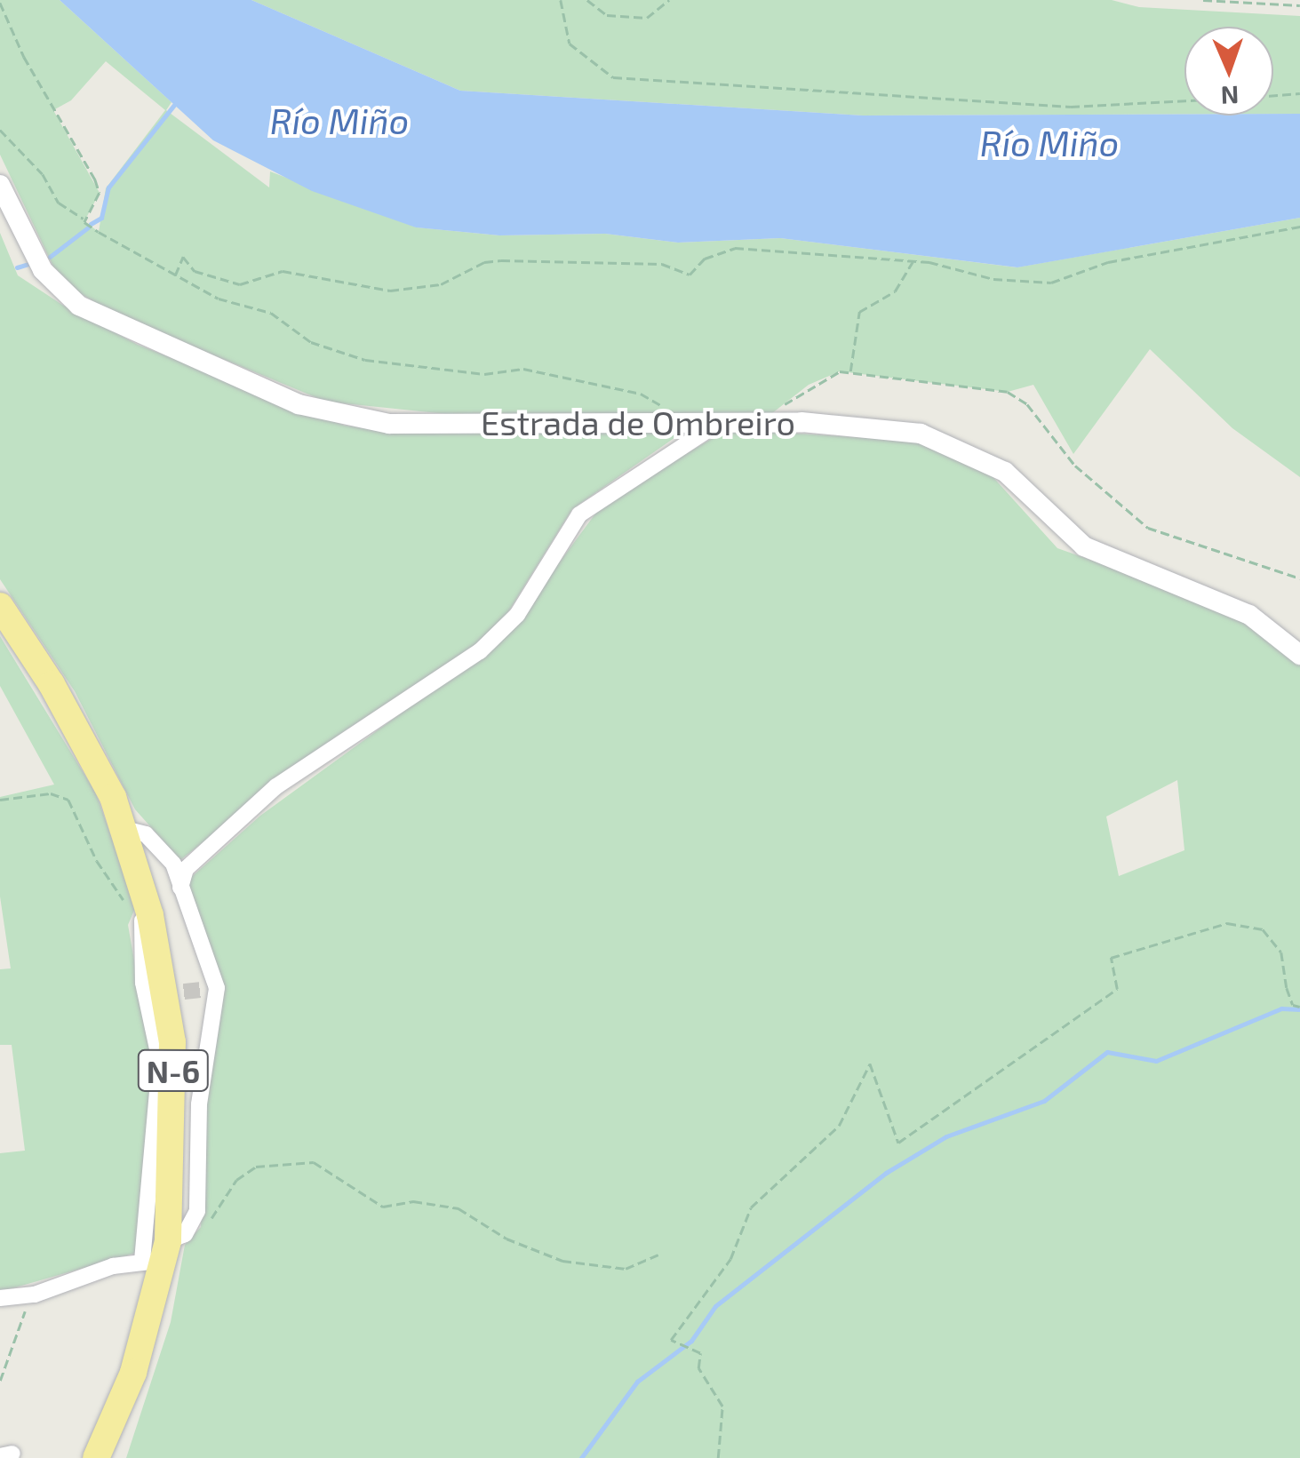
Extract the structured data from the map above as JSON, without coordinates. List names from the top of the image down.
{
  "streets": {
    "highway": ["N-6"],
    "street": ["Estrada de Ombreiro"]
  },
  "water": ["Río Miño"],
  "north": "bottom"
}
